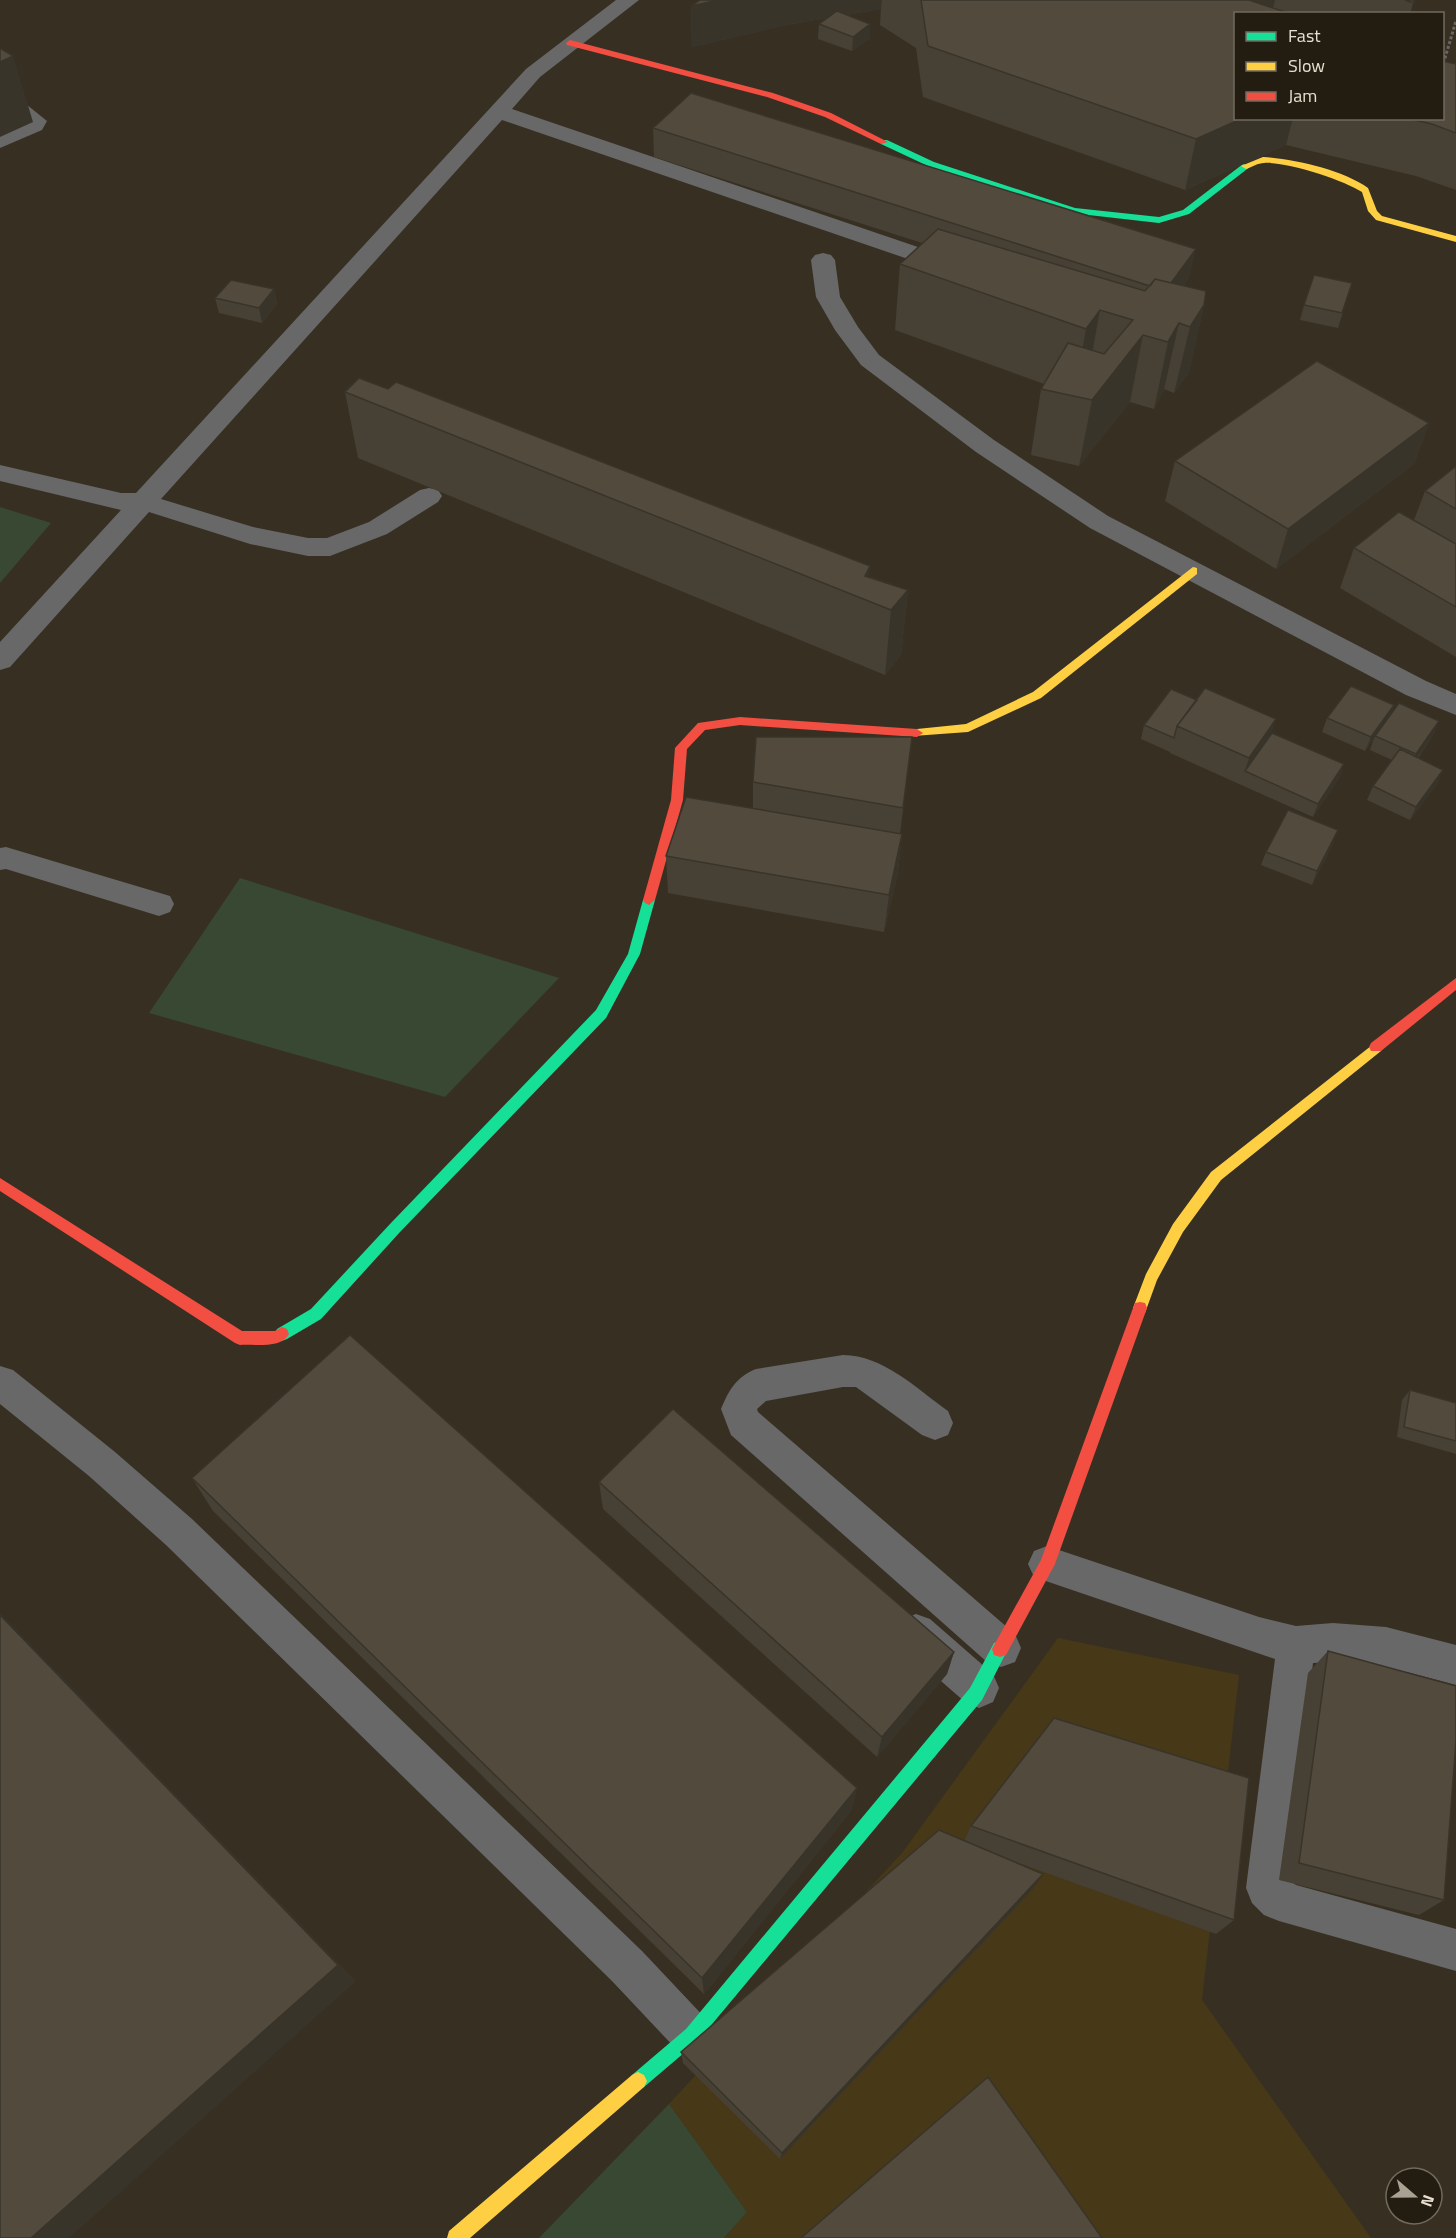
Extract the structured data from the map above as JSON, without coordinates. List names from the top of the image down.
{
  "legend": ["Fast", "Slow", "Jam"],
  "north": "right"
}
